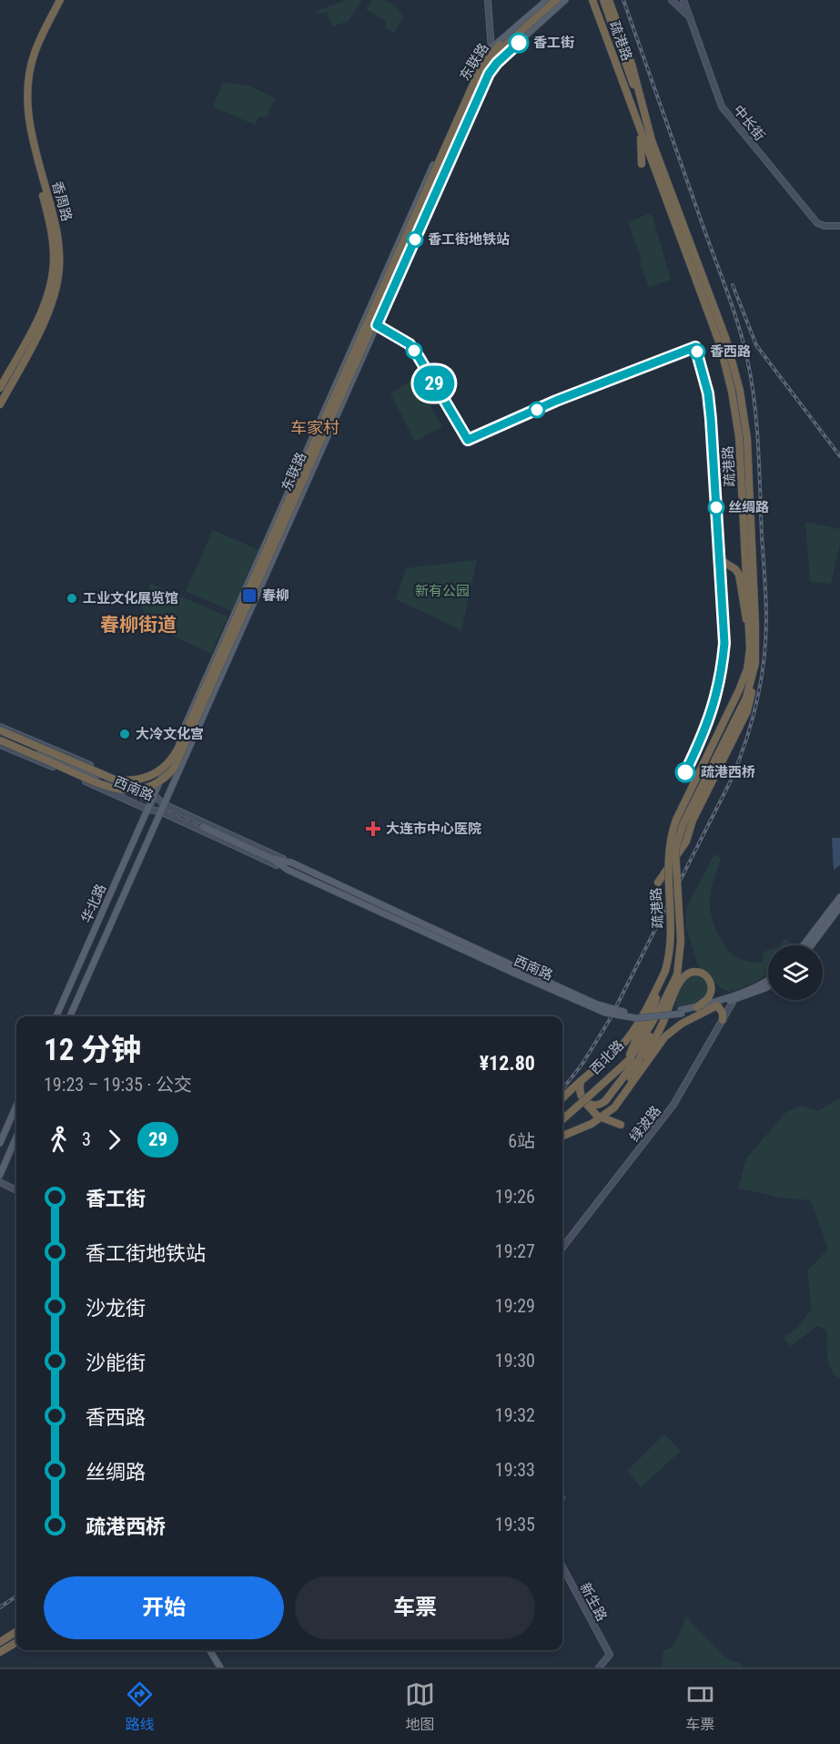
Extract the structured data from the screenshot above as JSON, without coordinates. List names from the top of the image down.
{
  "streets": {
    "highway": [
      "疏港路",
      "东联路",
      "香周路",
      "西北路"
    ],
    "main road": ["西南路", "华北路"],
    "street": ["中长街", "绿波路", "新生路"]
  },
  "crossings": [
    ["疏港路", "西北路"],
    ["东联路", "西南路"],
    ["西南路", "华北路"],
    ["西南路", "绿波路"]
  ],
  "districts": ["车家村", "春柳街道"],
  "parks": ["新有公园"],
  "places": {
    "other": [
      "香工街",
      "香工街地铁站",
      "香西路",
      "丝绸路",
      "工业文化展览馆",
      "大冷文化宫",
      "疏港西桥"
    ],
    "transit": ["春柳"],
    "health": ["大连市中心医院"]
  },
  "lines": ["bus line 29"],
  "page": {
    "on_map": "29",
    "heading": ["12 分钟", "19:23 – 19:35 · 公交", "¥12.80"],
    "legs": ["3", "29", "6站"],
    "list": [
      {
        "name": "香工街",
        "value": "19:26"
      },
      {
        "name": "香工街地铁站",
        "value": "19:27"
      },
      {
        "name": "沙龙街",
        "value": "19:29"
      },
      {
        "name": "沙能街",
        "value": "19:30"
      },
      {
        "name": "香西路",
        "value": "19:32"
      },
      {
        "name": "丝绸路",
        "value": "19:33"
      },
      {
        "name": "疏港西桥",
        "value": "19:35"
      }
    ],
    "buttons": ["开始", "车票"],
    "tabs": ["路线", "地图", "车票"]
  }
}
